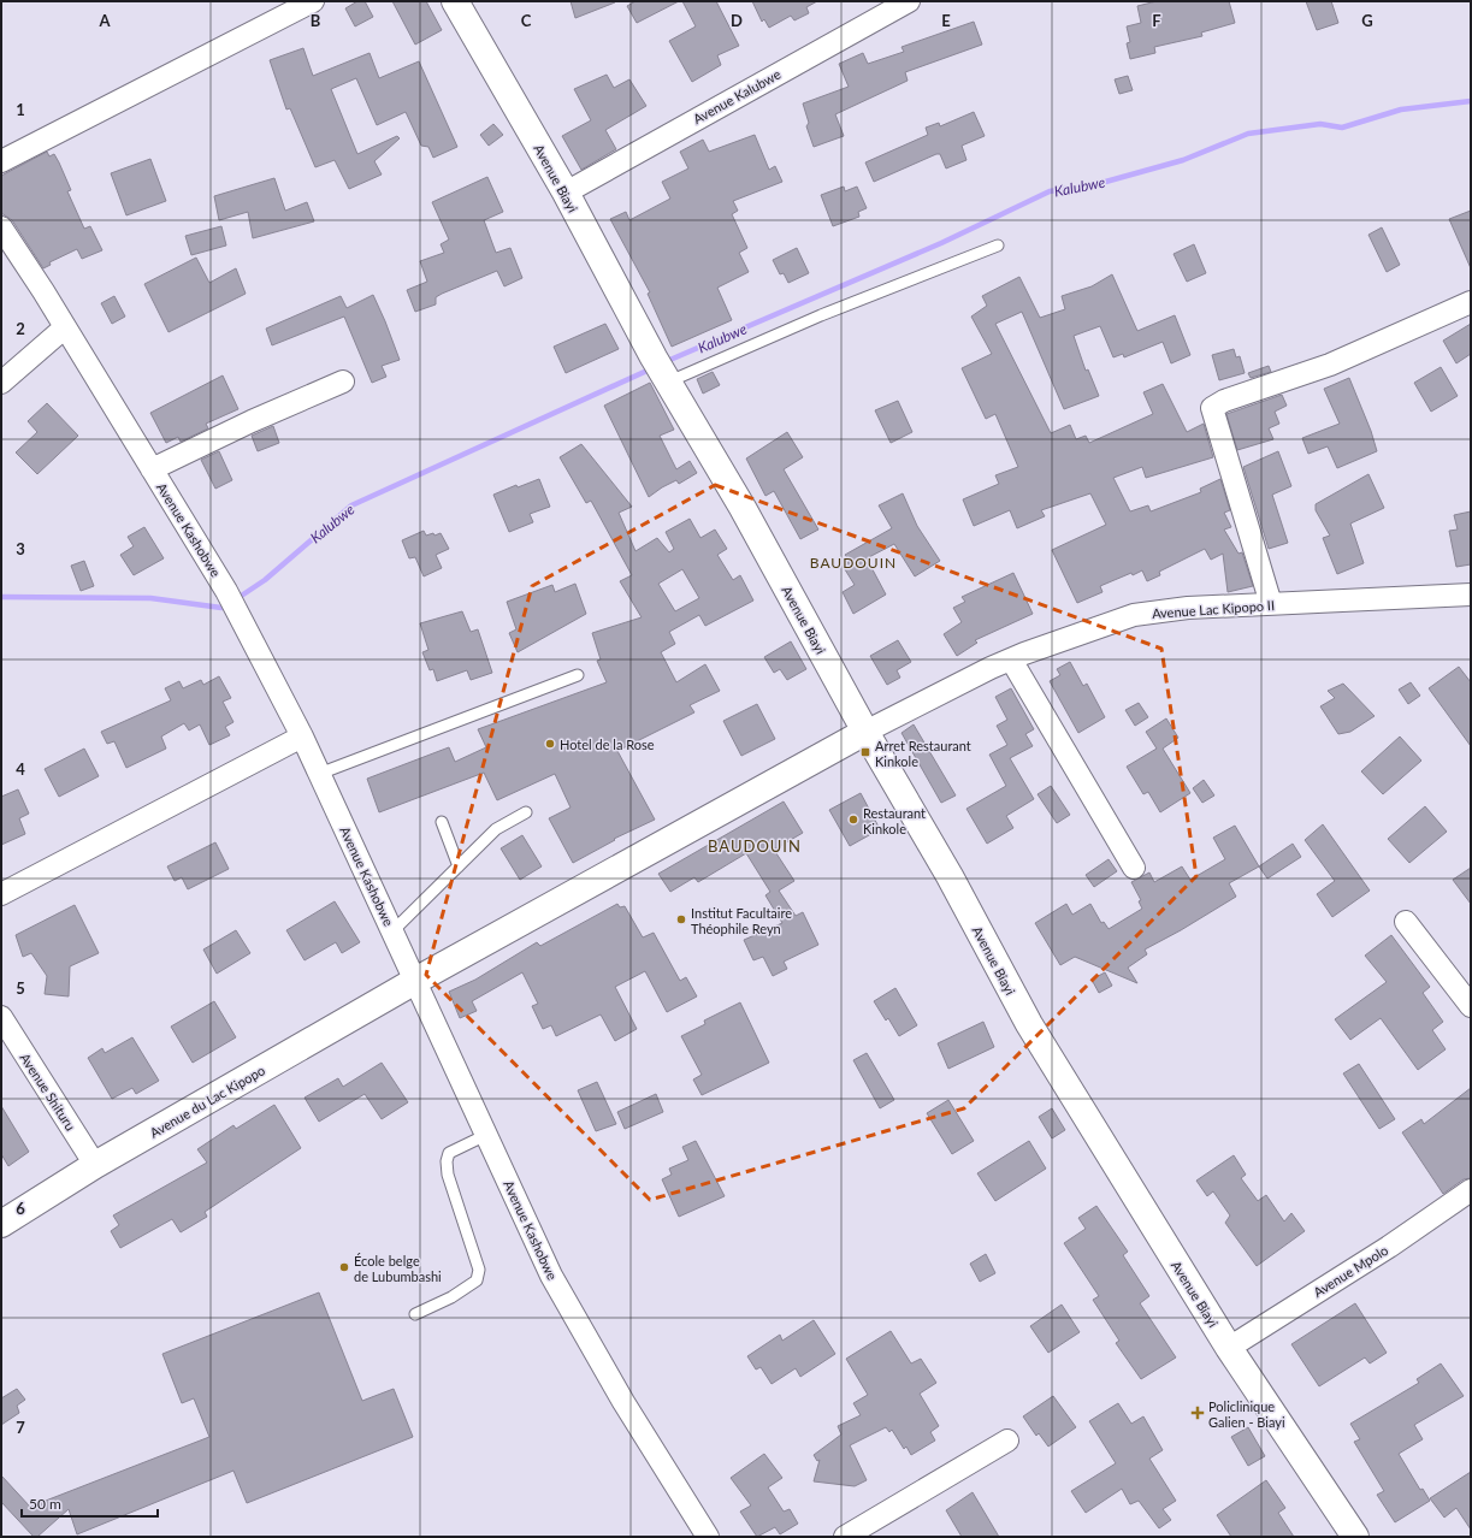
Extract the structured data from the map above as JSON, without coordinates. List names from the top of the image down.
{
  "streets": {
    "street": [
      "Avenue Kalubwe",
      "Avenue Biayi",
      "Avenue Kashobwe",
      "Avenue Lac Kipopo II",
      "Avenue Shituru",
      "Avenue du Lac Kipopo",
      "Avenue Mpolo"
    ]
  },
  "crossings": [
    ["Avenue Kalubwe", "Avenue Biayi"],
    ["Avenue Biayi", "Avenue Lac Kipopo II"],
    ["Avenue Biayi", "Avenue du Lac Kipopo"],
    ["Avenue Biayi", "Avenue Mpolo"],
    ["Avenue Kashobwe", "Avenue du Lac Kipopo"],
    ["Avenue Lac Kipopo II", "Avenue du Lac Kipopo"],
    ["Avenue Shituru", "Avenue du Lac Kipopo"]
  ],
  "districts": ["BAUDOUIN", "BAUDOUIN"],
  "water": ["Kalubwe"],
  "places": {
    "other": [
      "Hotel de la Rose",
      "Restaurant Kinkole",
      "Institut Facultaire Théophile Reyn",
      "École belge de Lubumbashi"
    ],
    "transit": ["Arret Restaurant Kinkole"],
    "health": ["Policlinique Galien - Biayi"]
  },
  "scale_bar": "50 m",
  "grid": {
    "columns": [
      "A",
      "B",
      "C",
      "D",
      "E",
      "F",
      "G"
    ],
    "rows": [
      "1",
      "2",
      "3",
      "4",
      "5",
      "6",
      "7"
    ]
  }
}
